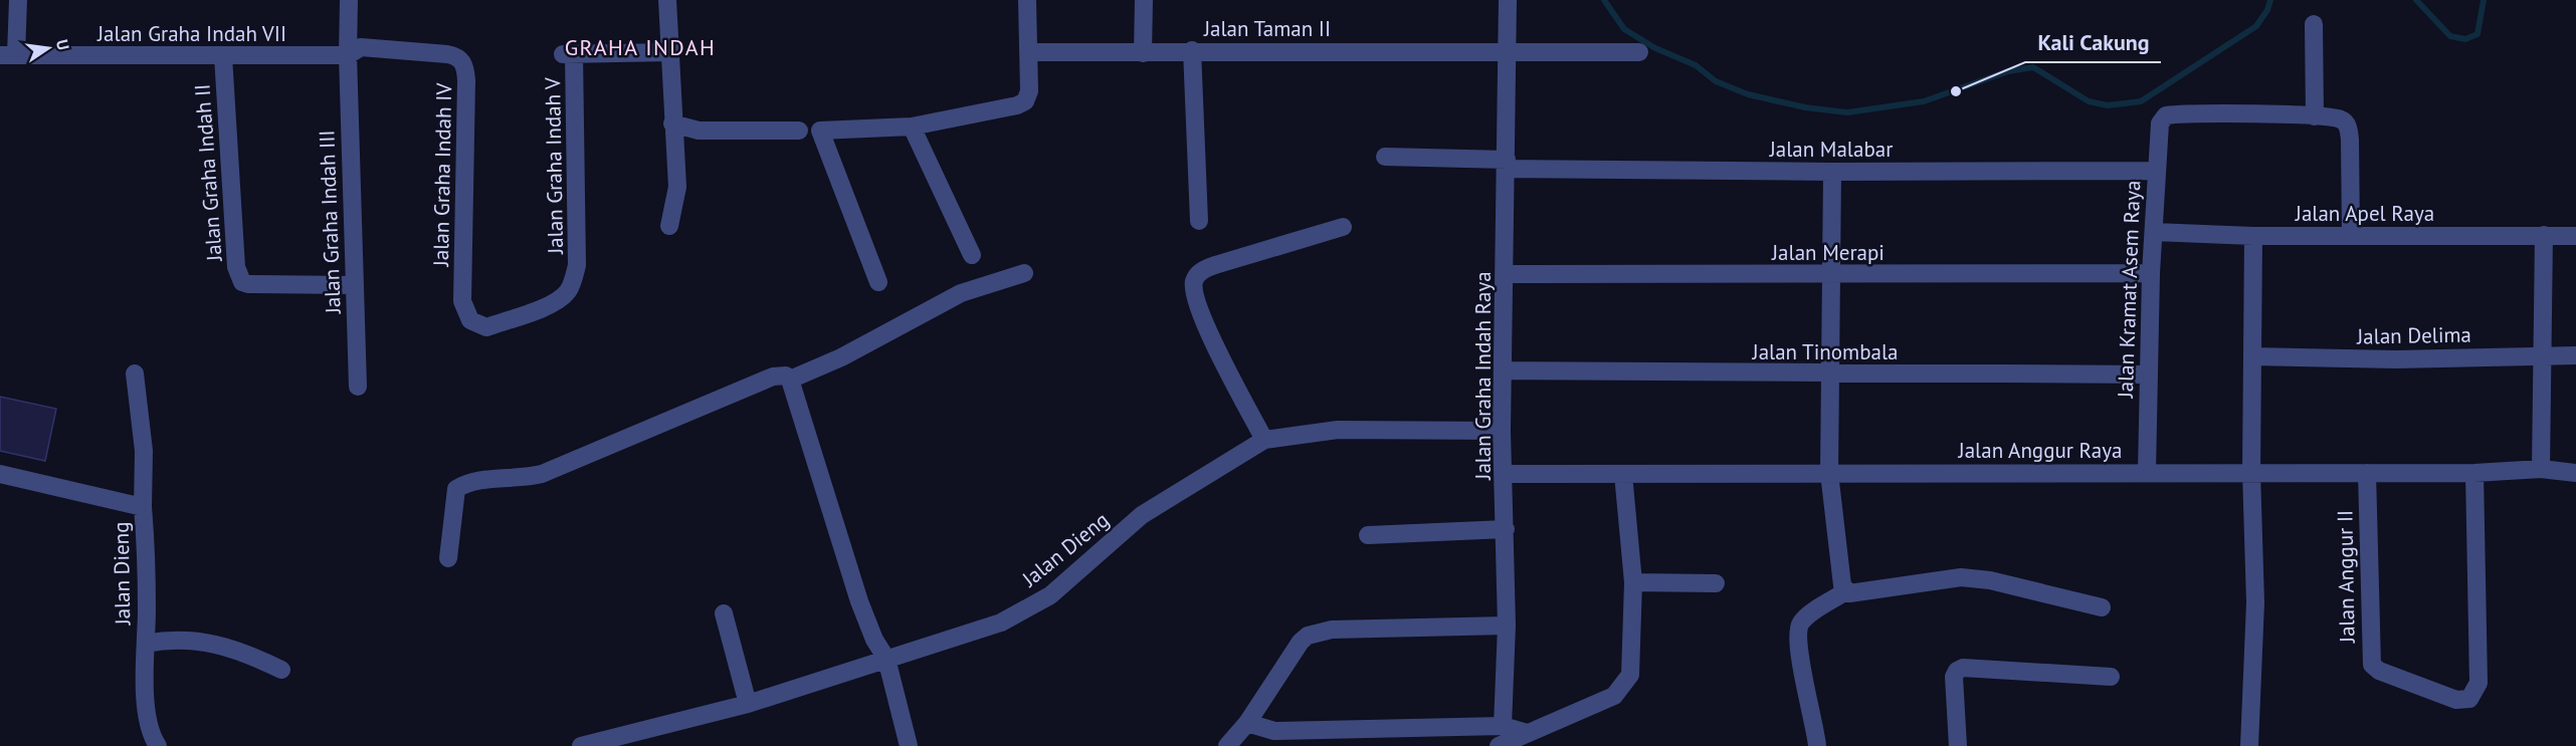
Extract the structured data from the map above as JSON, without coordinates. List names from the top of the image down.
{
  "streets": {
    "street": [
      "Jalan Taman II",
      "Jalan Graha Indah VII",
      "Jalan Malabar",
      "Jalan Graha Indah V",
      "Jalan Graha Indah II",
      "Jalan Graha Indah IV",
      "Jalan Apel Raya",
      "Jalan Graha Indah III",
      "Jalan Merapi",
      "Jalan Kramat Asem Raya",
      "Jalan Delima",
      "Jalan Tinombala",
      "Jalan Graha Indah Raya",
      "Jalan Anggur Raya",
      "Jalan Dieng",
      "Jalan Anggur II"
    ]
  },
  "crossings": [
    ["Jalan Taman II", "Jalan Graha Indah Raya"],
    ["Jalan Graha Indah VII", "Jalan Graha Indah II"],
    ["Jalan Graha Indah VII", "Jalan Graha Indah IV"],
    ["Jalan Graha Indah VII", "Jalan Graha Indah III"],
    ["Jalan Malabar", "Jalan Kramat Asem Raya"],
    ["Jalan Malabar", "Jalan Graha Indah Raya"],
    ["Jalan Graha Indah V", "Jalan Graha Indah IV"],
    ["Jalan Graha Indah II", "Jalan Graha Indah III"],
    ["Jalan Graha Indah IV", "Jalan Graha Indah III"],
    ["Jalan Apel Raya", "Jalan Kramat Asem Raya"],
    ["Jalan Merapi", "Jalan Kramat Asem Raya"],
    ["Jalan Merapi", "Jalan Graha Indah Raya"],
    ["Jalan Kramat Asem Raya", "Jalan Tinombala"],
    ["Jalan Kramat Asem Raya", "Jalan Anggur Raya"],
    ["Jalan Tinombala", "Jalan Graha Indah Raya"],
    ["Jalan Graha Indah Raya", "Jalan Anggur Raya"],
    ["Jalan Graha Indah Raya", "Jalan Dieng"],
    ["Jalan Anggur Raya", "Jalan Anggur II"]
  ],
  "districts": ["GRAHA INDAH"],
  "places": ["Kali Cakung"],
  "north": "right"
}
